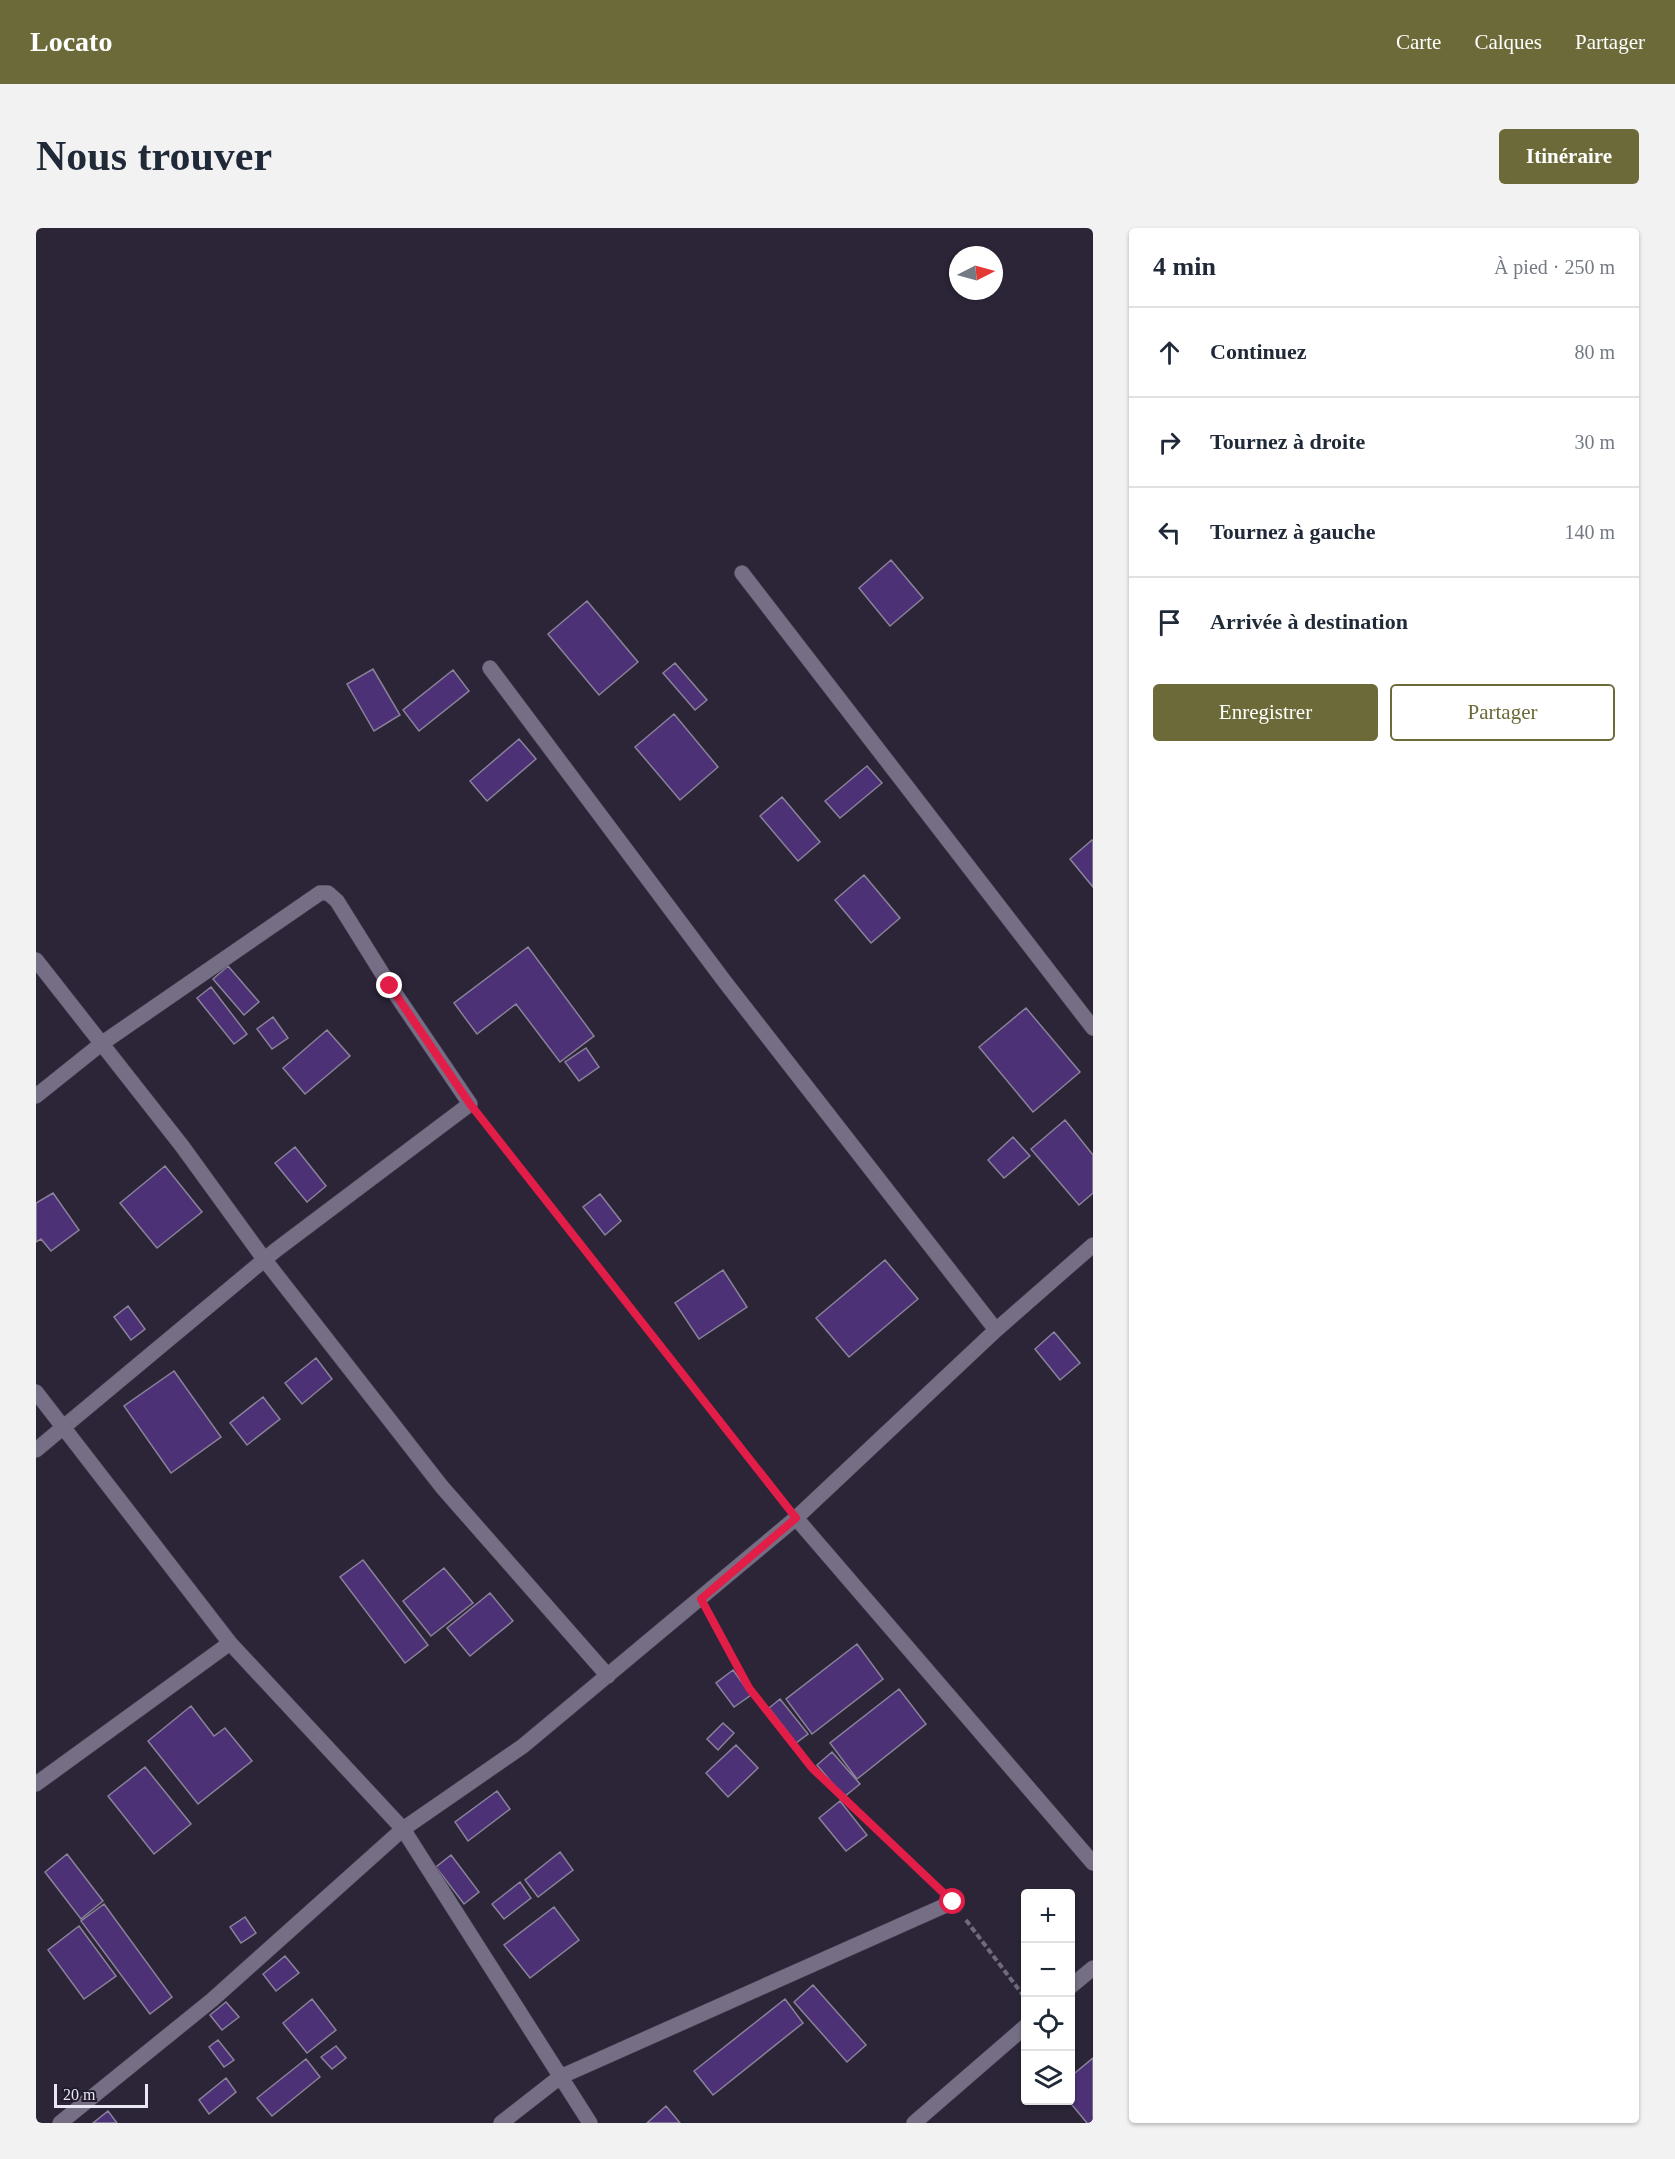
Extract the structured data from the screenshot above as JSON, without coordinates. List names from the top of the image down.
{
  "scale_bar": "20 m",
  "north": "right",
  "page": {
    "header": "Locato",
    "nav": ["Carte", "Calques", "Partager"],
    "buttons": [
      "Itinéraire",
      ["Enregistrer", "Partager"]
    ],
    "title": "Nous trouver",
    "heading": ["4 min", "À pied · 250 m"],
    "list": [
      ["Continuez", "80 m"],
      ["Tournez à droite", "30 m"],
      ["Tournez à gauche", "140 m"],
      "Arrivée à destination"
    ],
    "map_buttons": ["+", "−"],
    "scale": "20 m"
  }
}
